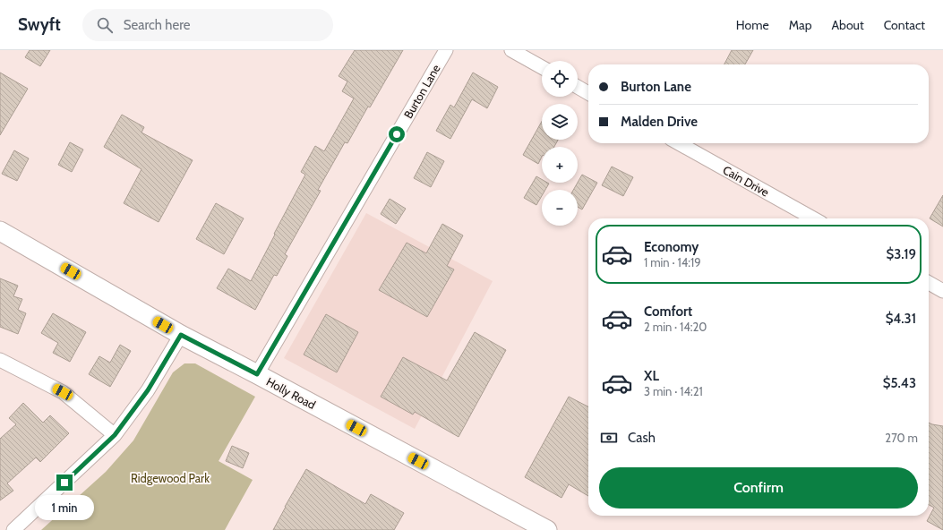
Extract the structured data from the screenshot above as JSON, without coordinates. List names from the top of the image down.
{
  "streets": {
    "main road": ["Holly Road"],
    "street": ["Burton Lane", "Cain Drive"]
  },
  "crossings": [
    ["Burton Lane", "Holly Road"]
  ],
  "parks": ["Ridgewood Park"],
  "page": {
    "header": "Swyft",
    "search": "Search here",
    "nav": [
      "Home",
      "Map",
      "About",
      "Contact"
    ],
    "map_buttons": ["+", "−"],
    "banner": ["Burton Lane", "Malden Drive"],
    "list": [
      {
        "name": "Economy",
        "note": "1 min · 14:19",
        "value": "$3.19"
      },
      {
        "name": "Comfort",
        "note": "2 min · 14:20",
        "value": "$4.31"
      },
      {
        "name": "XL",
        "note": "3 min · 14:21",
        "value": "$5.43"
      }
    ],
    "pay": ["Cash", "270 m"],
    "buttons": "Confirm",
    "bubble": "1 min"
  }
}
